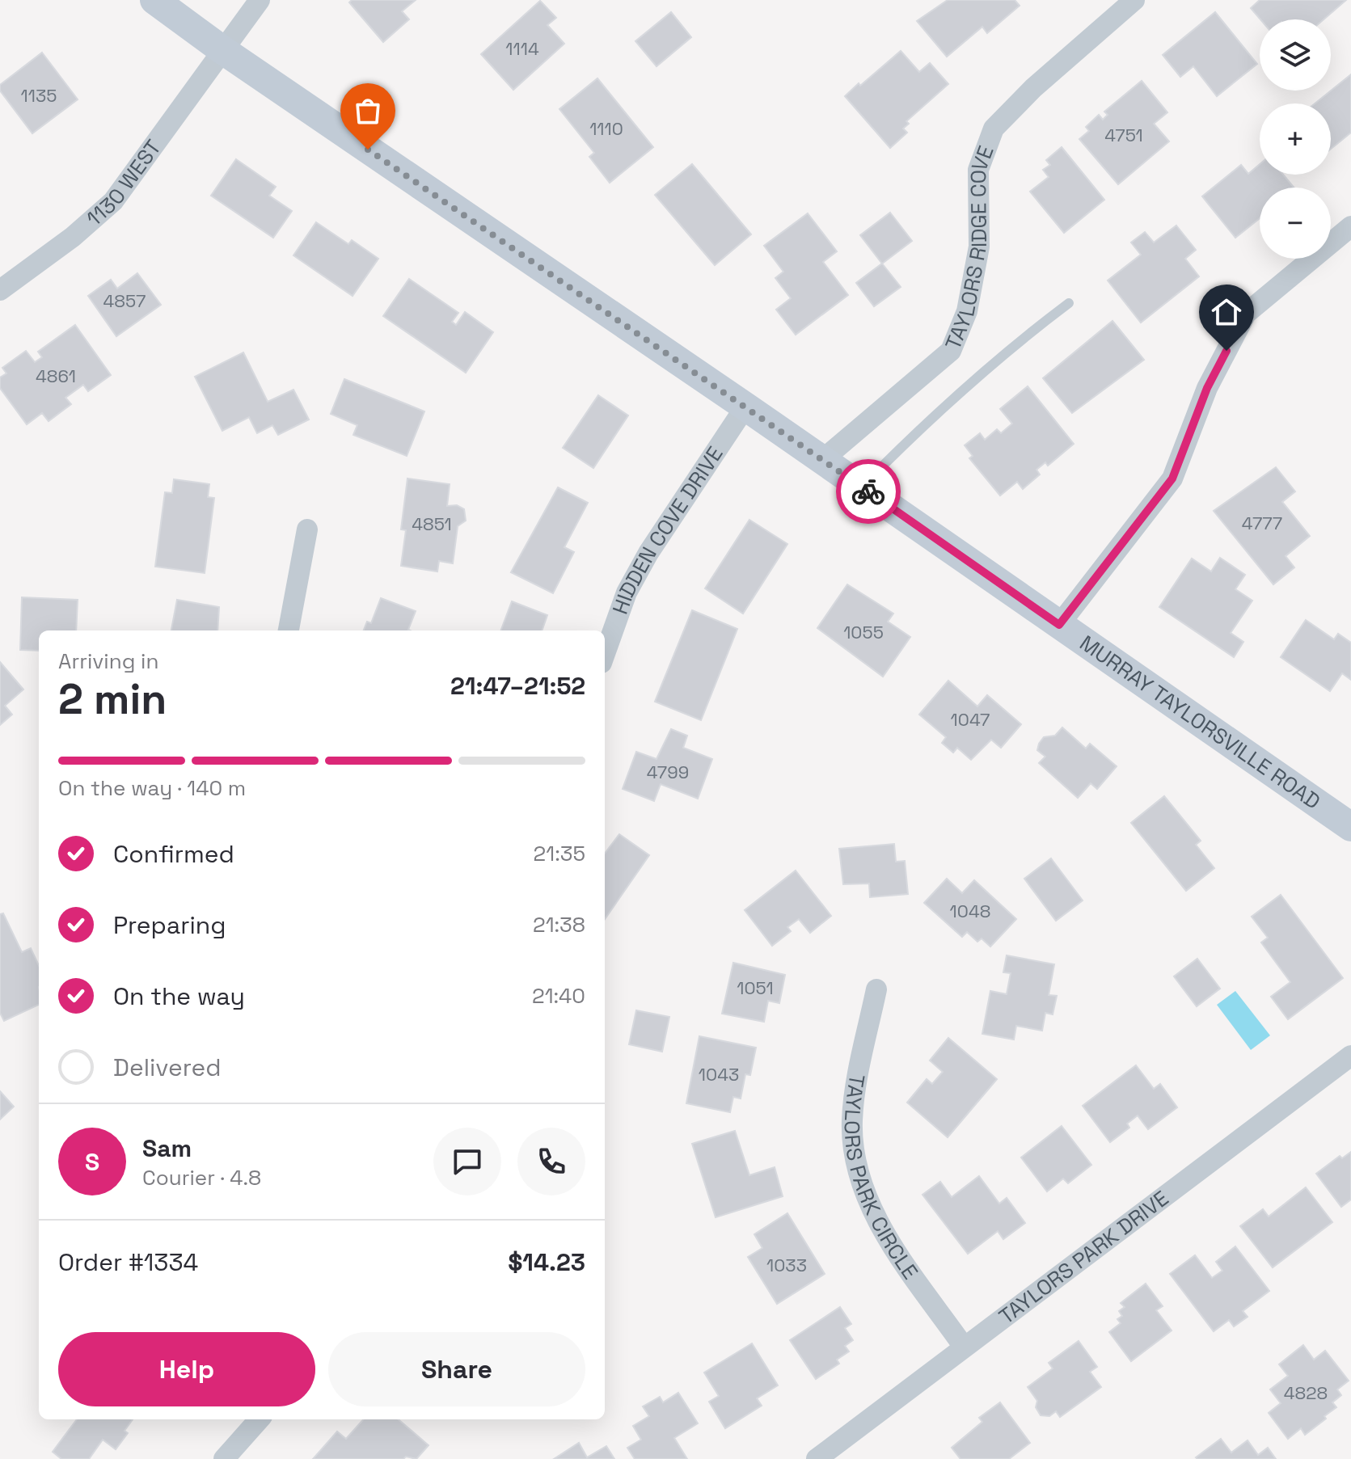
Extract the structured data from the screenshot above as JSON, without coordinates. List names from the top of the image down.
{
  "streets": {
    "street": [
      "1130 WEST",
      "TAYLORS RIDGE COVE",
      "HIDDEN COVE DRIVE",
      "MURRAY TAYLORSVILLE ROAD",
      "TAYLORS PARK CIRCLE",
      "TAYLORS PARK DRIVE"
    ]
  },
  "crossings": [
    ["1130 WEST", "MURRAY TAYLORSVILLE ROAD"],
    ["TAYLORS RIDGE COVE", "MURRAY TAYLORSVILLE ROAD"],
    ["HIDDEN COVE DRIVE", "MURRAY TAYLORSVILLE ROAD"],
    ["TAYLORS PARK CIRCLE", "TAYLORS PARK DRIVE"]
  ],
  "house_numbers": [
    "1114",
    "1135",
    "1110",
    "4751",
    "4857",
    "4861",
    "4777",
    "4851",
    "1055",
    "1047",
    "4799",
    "1048",
    "1051",
    "1043",
    "1033",
    "4828"
  ],
  "page": {
    "map_buttons": ["+", "−"],
    "heading": ["2 min", "Arriving in", "21:47–21:52"],
    "panel": [
      "Sam",
      "Courier · 4.8",
      "Order #1334",
      "$14.23"
    ],
    "bar": "On the way · 140 m",
    "list": [
      ["Confirmed", "21:35"],
      ["Preparing", "21:38"],
      ["On the way", "21:40"],
      "Delivered"
    ],
    "round": "S",
    "buttons": ["Help", "Share"]
  }
}
